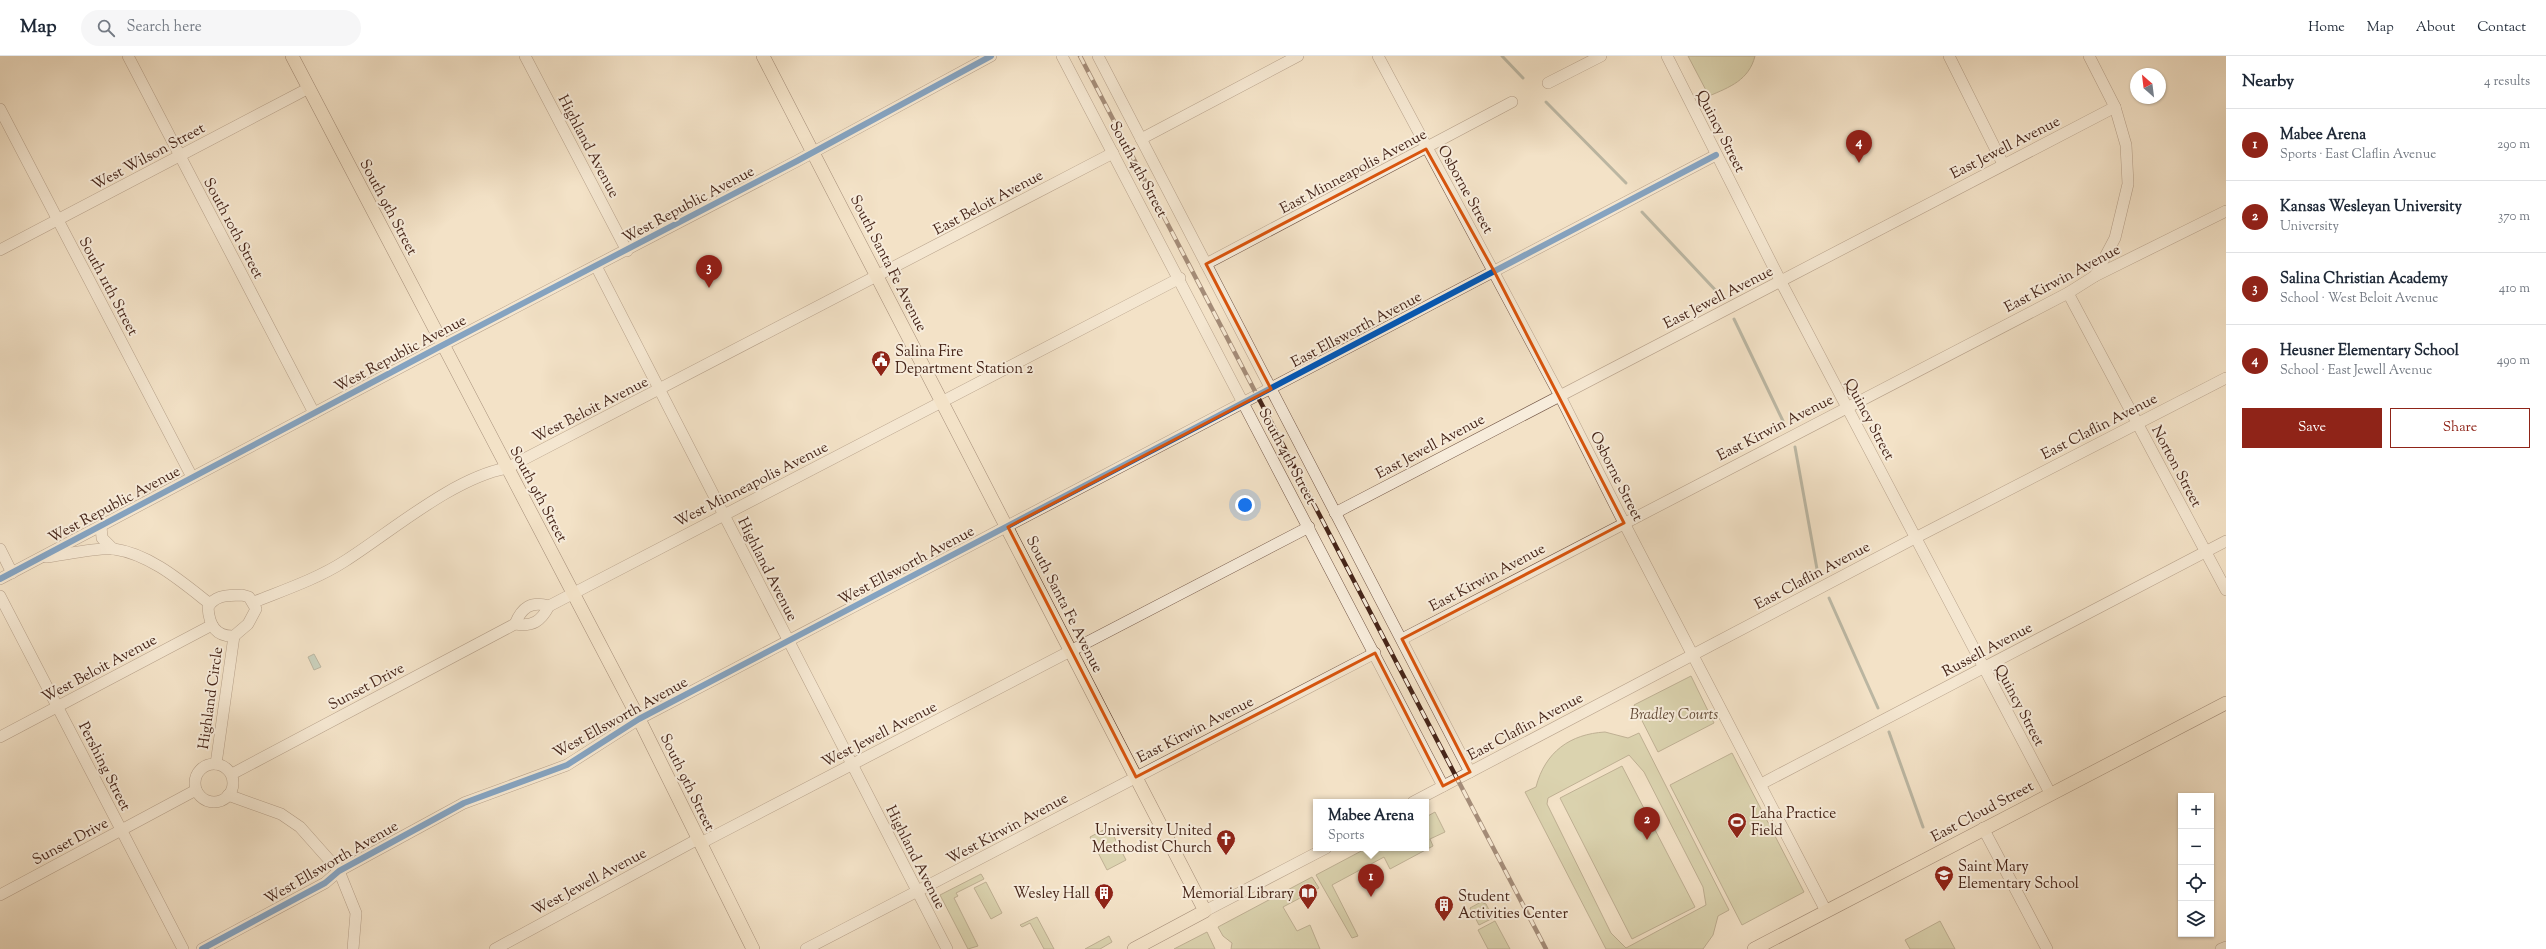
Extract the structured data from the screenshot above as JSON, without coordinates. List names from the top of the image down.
{
  "streets": {
    "main road": ["South 9th Street", "South Santa Fe Avenue", "East Cloud Street"],
    "street": [
      "Quincy Street",
      "Highland Avenue",
      "East Jewell Avenue",
      "West Wilson Street",
      "South 4th Street",
      "East Minneapolis Avenue",
      "Osborne Street",
      "East Beloit Avenue",
      "West Republic Avenue",
      "South 10th Street",
      "East Kirwin Avenue",
      "South 11th Street",
      "East Ellsworth Avenue",
      "West Beloit Avenue",
      "East Claflin Avenue",
      "Norton Street",
      "West Minneapolis Avenue",
      "West Ellsworth Avenue",
      "Russell Avenue",
      "Sunset Drive",
      "Highland Circle",
      "West Jewell Avenue",
      "Pershing Street",
      "West Kirwin Avenue"
    ]
  },
  "crossings": [
    ["Quincy Street", "East Jewell Avenue"],
    ["Quincy Street", "East Kirwin Avenue"],
    ["Quincy Street", "East Ellsworth Avenue"],
    ["Quincy Street", "East Claflin Avenue"],
    ["Quincy Street", "Russell Avenue"],
    ["Quincy Street", "East Cloud Street"],
    ["Highland Avenue", "West Republic Avenue"],
    ["Highland Avenue", "West Beloit Avenue"],
    ["Highland Avenue", "West Minneapolis Avenue"],
    ["Highland Avenue", "West Ellsworth Avenue"],
    ["Highland Avenue", "West Jewell Avenue"],
    ["Highland Avenue", "West Kirwin Avenue"],
    ["East Jewell Avenue", "South 4th Street"],
    ["East Jewell Avenue", "Osborne Street"],
    ["West Wilson Street", "South 9th Street"],
    ["West Wilson Street", "South 10th Street"],
    ["West Wilson Street", "South 11th Street"],
    ["South 4th Street", "East Minneapolis Avenue"],
    ["South 4th Street", "East Beloit Avenue"],
    ["South 4th Street", "East Kirwin Avenue"],
    ["South 4th Street", "East Ellsworth Avenue"],
    ["South 4th Street", "East Claflin Avenue"],
    ["East Minneapolis Avenue", "Osborne Street"],
    ["Osborne Street", "East Kirwin Avenue"],
    ["Osborne Street", "East Ellsworth Avenue"],
    ["Osborne Street", "East Claflin Avenue"],
    ["Osborne Street", "Russell Avenue"],
    ["Osborne Street", "East Cloud Street"],
    ["East Beloit Avenue", "South Santa Fe Avenue"],
    ["East Beloit Avenue", "West Beloit Avenue"],
    ["West Republic Avenue", "South 9th Street"],
    ["West Republic Avenue", "South 10th Street"],
    ["West Republic Avenue", "South Santa Fe Avenue"],
    ["West Republic Avenue", "South 11th Street"],
    ["South 9th Street", "West Beloit Avenue"],
    ["South 9th Street", "West Minneapolis Avenue"],
    ["South 9th Street", "West Ellsworth Avenue"],
    ["South 9th Street", "Sunset Drive"],
    ["South 9th Street", "West Jewell Avenue"],
    ["South Santa Fe Avenue", "East Kirwin Avenue"],
    ["South Santa Fe Avenue", "East Ellsworth Avenue"],
    ["South Santa Fe Avenue", "West Beloit Avenue"],
    ["South Santa Fe Avenue", "West Minneapolis Avenue"],
    ["South Santa Fe Avenue", "West Ellsworth Avenue"],
    ["South Santa Fe Avenue", "West Jewell Avenue"],
    ["South Santa Fe Avenue", "West Kirwin Avenue"],
    ["East Kirwin Avenue", "Norton Street"],
    ["East Kirwin Avenue", "West Kirwin Avenue"],
    ["East Ellsworth Avenue", "West Ellsworth Avenue"],
    ["West Beloit Avenue", "Highland Circle"],
    ["West Beloit Avenue", "Pershing Street"],
    ["East Claflin Avenue", "Norton Street"],
    ["Norton Street", "Russell Avenue"],
    ["West Minneapolis Avenue", "Sunset Drive"],
    ["Sunset Drive", "Highland Circle"],
    ["Sunset Drive", "Pershing Street"]
  ],
  "parks": ["Bradley Courts"],
  "places": {
    "public building": ["Salina Fire Department Station 2"],
    "sports": ["Laha Practice Field"],
    "church": ["University United Methodist Church"],
    "school or university": ["Saint Mary Elementary School"],
    "building": ["Wesley Hall", "Student Activities Center"],
    "library": ["Memorial Library"]
  },
  "north": "top left",
  "page": {
    "header": "Map",
    "search": "Search here",
    "nav": [
      "Home",
      "Map",
      "About",
      "Contact"
    ],
    "heading": ["Nearby", "4 results"],
    "list": [
      {
        "mark": "1",
        "name": "Mabee Arena",
        "note": "Sports · East Claflin Avenue",
        "value": "290 m"
      },
      {
        "mark": "2",
        "name": "Kansas Wesleyan University",
        "note": "University",
        "value": "370 m"
      },
      {
        "mark": "3",
        "name": "Salina Christian Academy",
        "note": "School · West Beloit Avenue",
        "value": "410 m"
      },
      {
        "mark": "4",
        "name": "Heusner Elementary School",
        "note": "School · East Jewell Avenue",
        "value": "490 m"
      }
    ],
    "pins": [
      "4",
      "3",
      "2",
      "1"
    ],
    "buttons": ["Save", "Share"],
    "map_buttons": ["+", "−"],
    "popup": ["Mabee Arena", "Sports"]
  }
}
